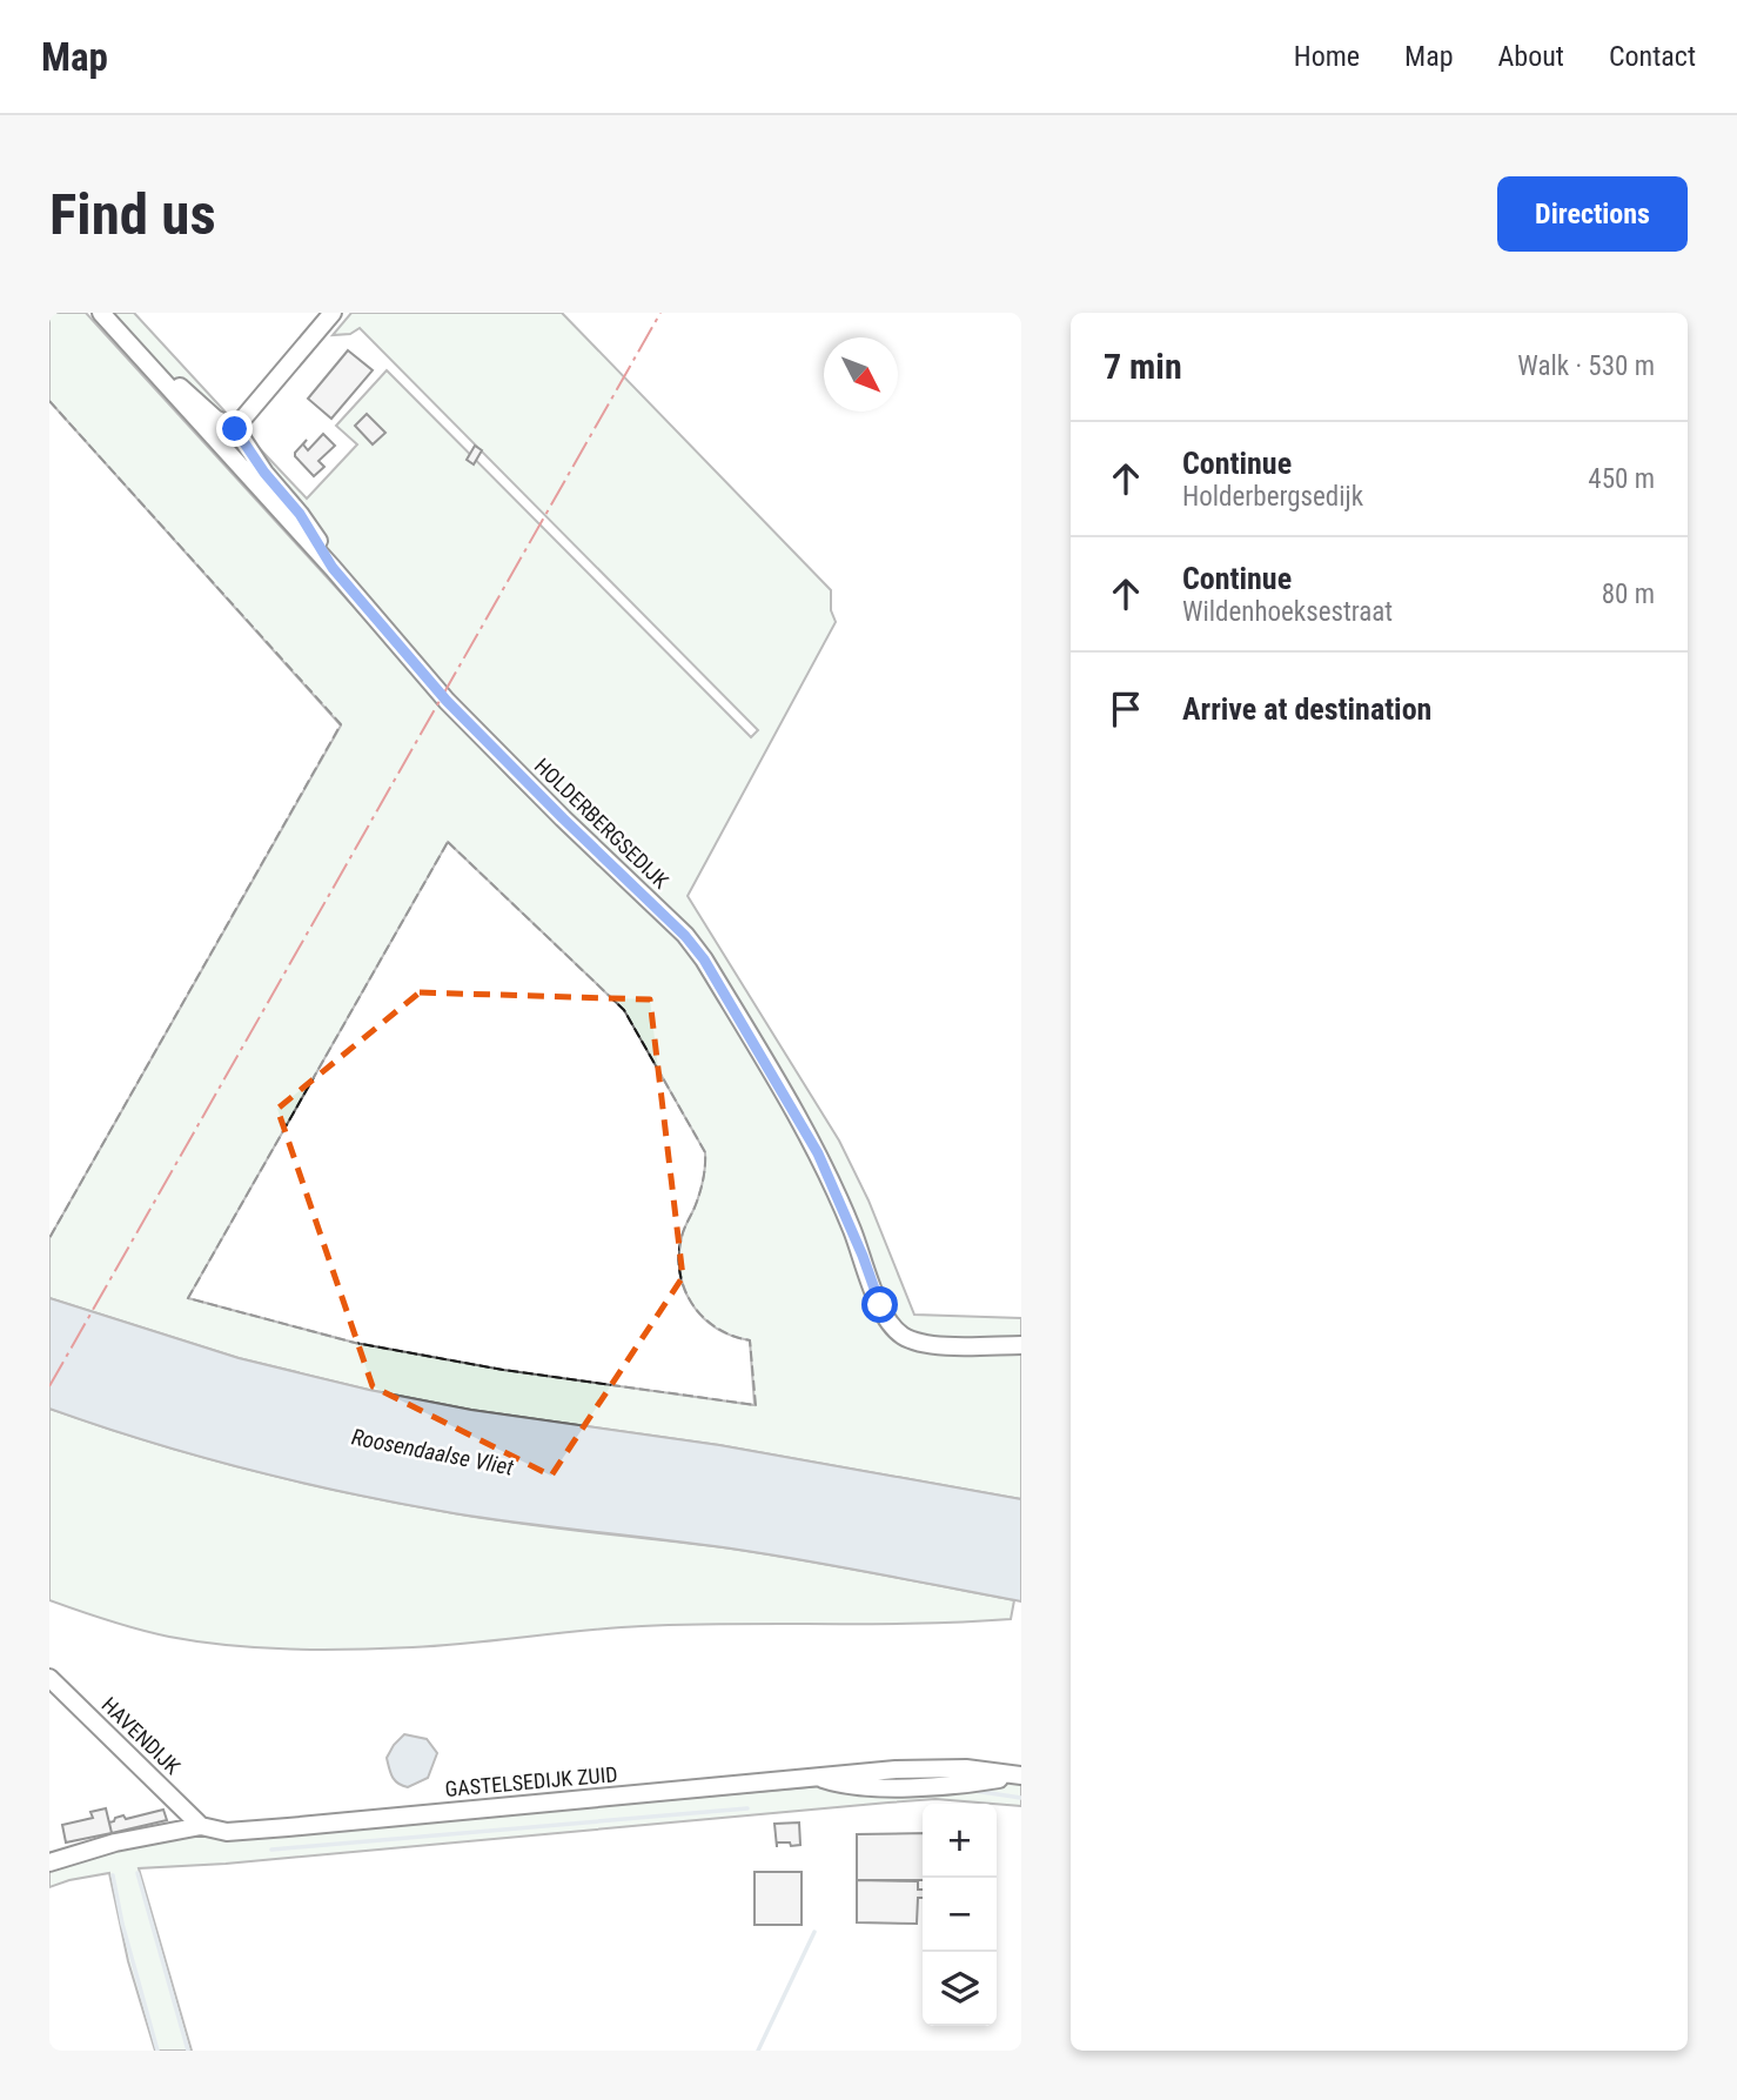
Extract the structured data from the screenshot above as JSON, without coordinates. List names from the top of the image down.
{
  "streets": {
    "street": ["HOLDERBERGSEDIJK", "HAVENDIJK", "GASTELSEDIJK ZUID"]
  },
  "crossings": [
    ["HAVENDIJK", "GASTELSEDIJK ZUID"]
  ],
  "water": ["Roosendaalse Vliet"],
  "north": "bottom right",
  "page": {
    "header": "Map",
    "nav": [
      "Home",
      "Map",
      "About",
      "Contact"
    ],
    "buttons": "Directions",
    "title": "Find us",
    "heading": ["7 min", "Walk · 530 m"],
    "list": [
      ["Continue", "Holderbergsedijk", "450 m"],
      ["Continue", "Wildenhoeksestraat", "80 m"],
      "Arrive at destination"
    ],
    "map_buttons": ["+", "−"]
  }
}
